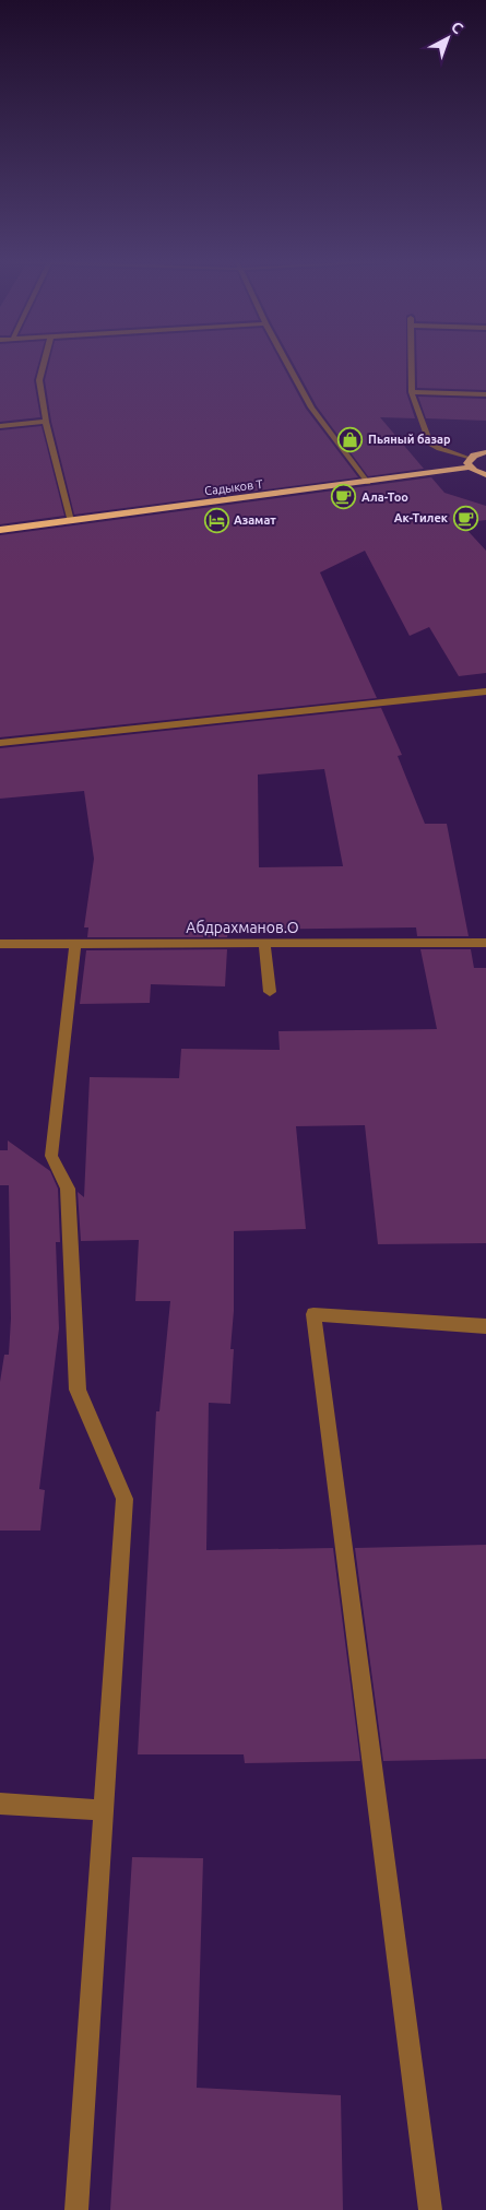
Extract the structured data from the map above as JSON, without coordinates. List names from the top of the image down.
{
  "streets": {
    "highway": ["Садыков Т"],
    "street": ["Абдрахманов.О"]
  },
  "places": {
    "shop": ["Пьяный базар"],
    "cafe": ["Ала-Тоо", "Ак-Тилек"],
    "hotel": ["Азамат"]
  },
  "north": "top right"
}
